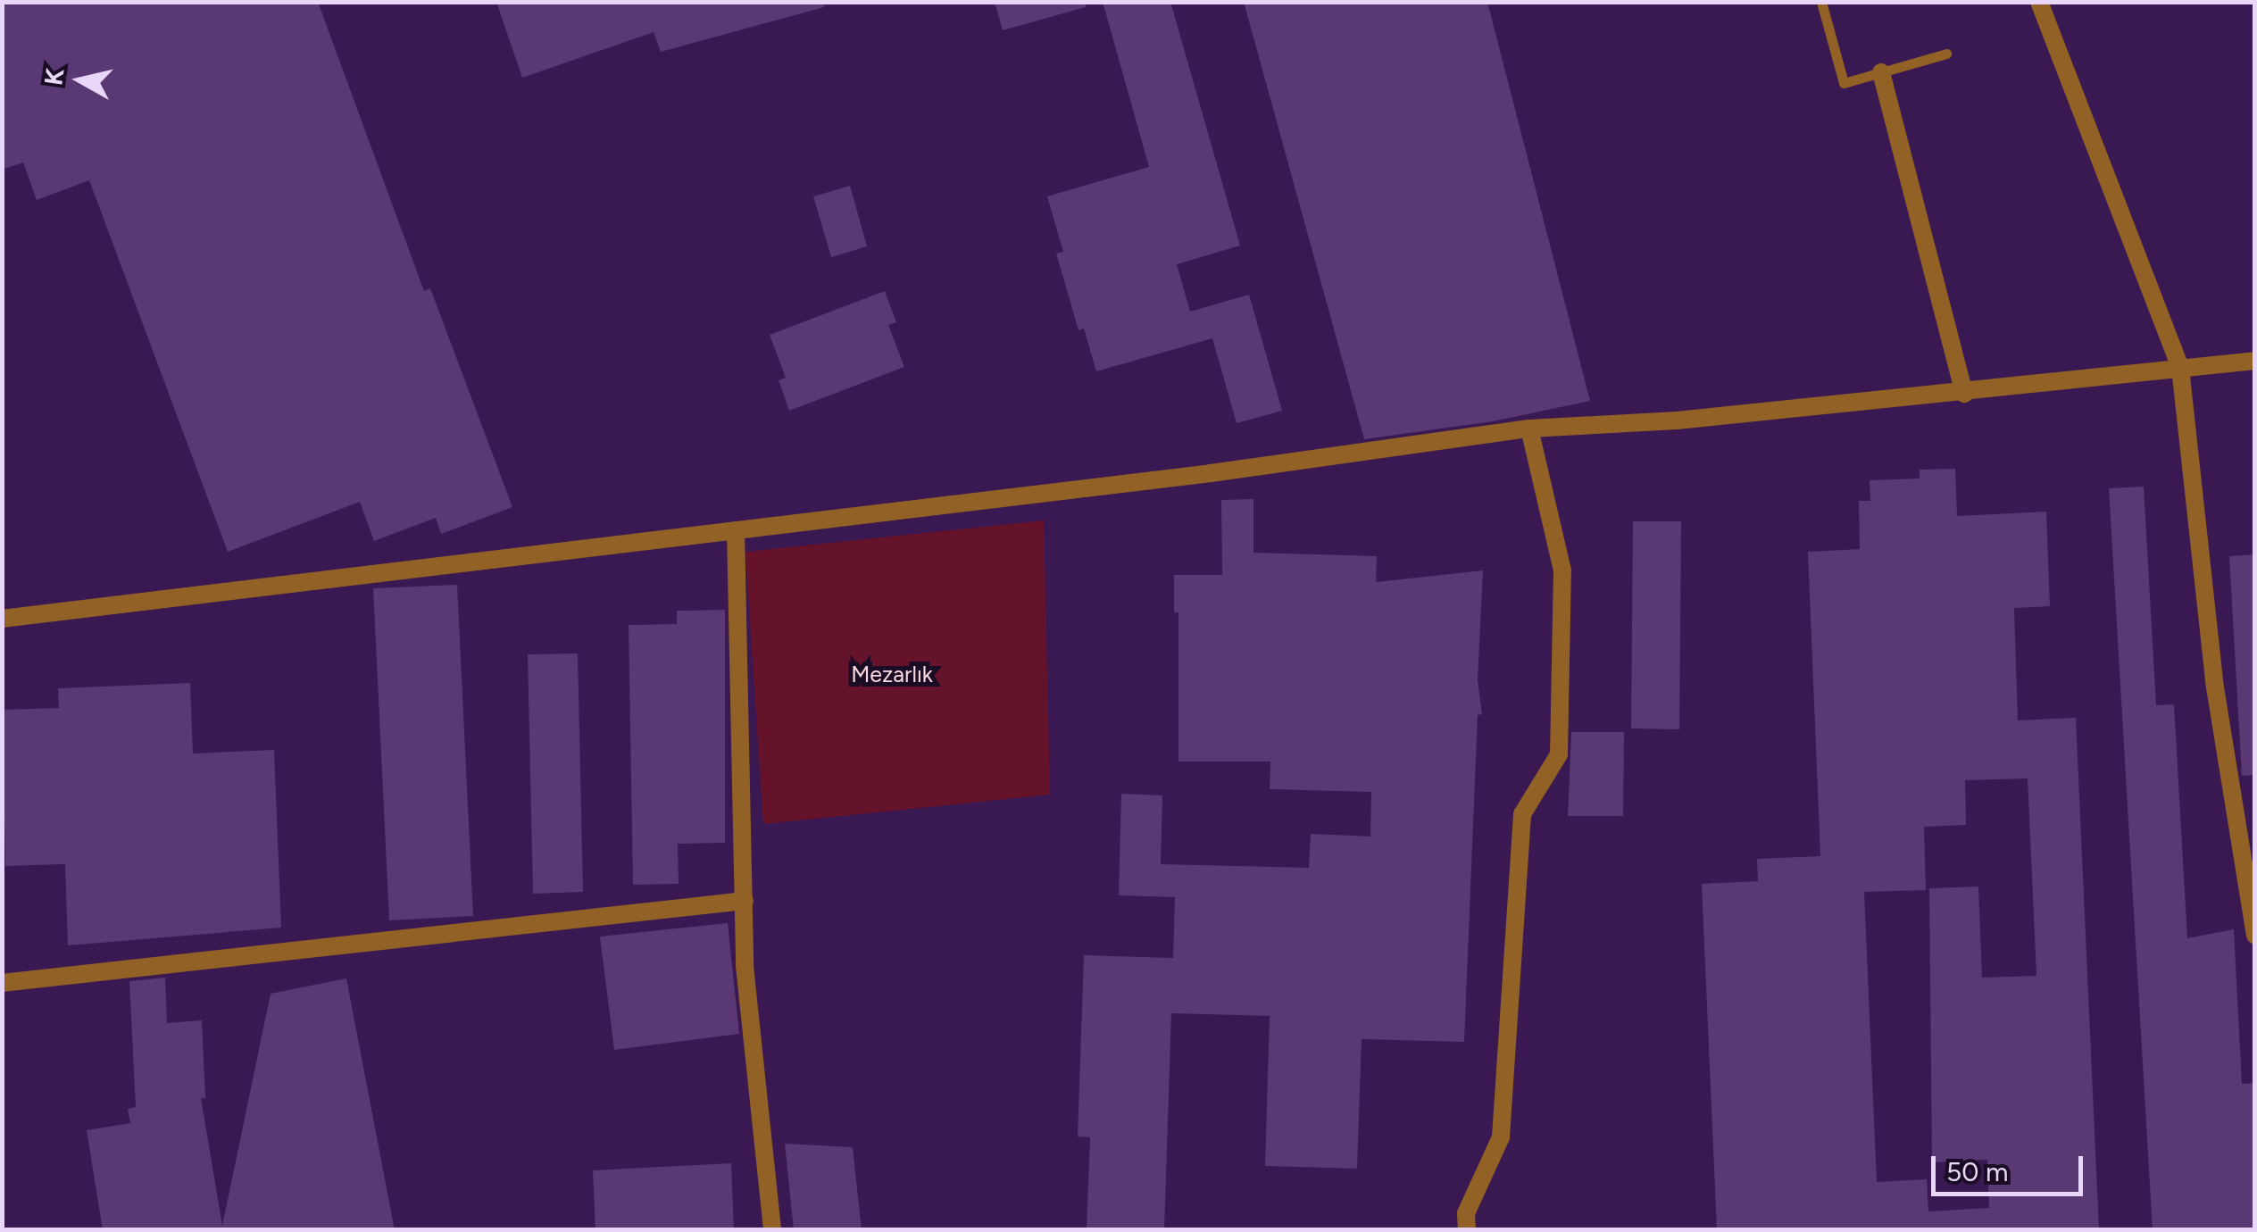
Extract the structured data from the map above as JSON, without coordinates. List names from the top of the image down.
{
  "parks": ["Mezarlık"],
  "scale_bar": "50 m",
  "north": "left"
}
